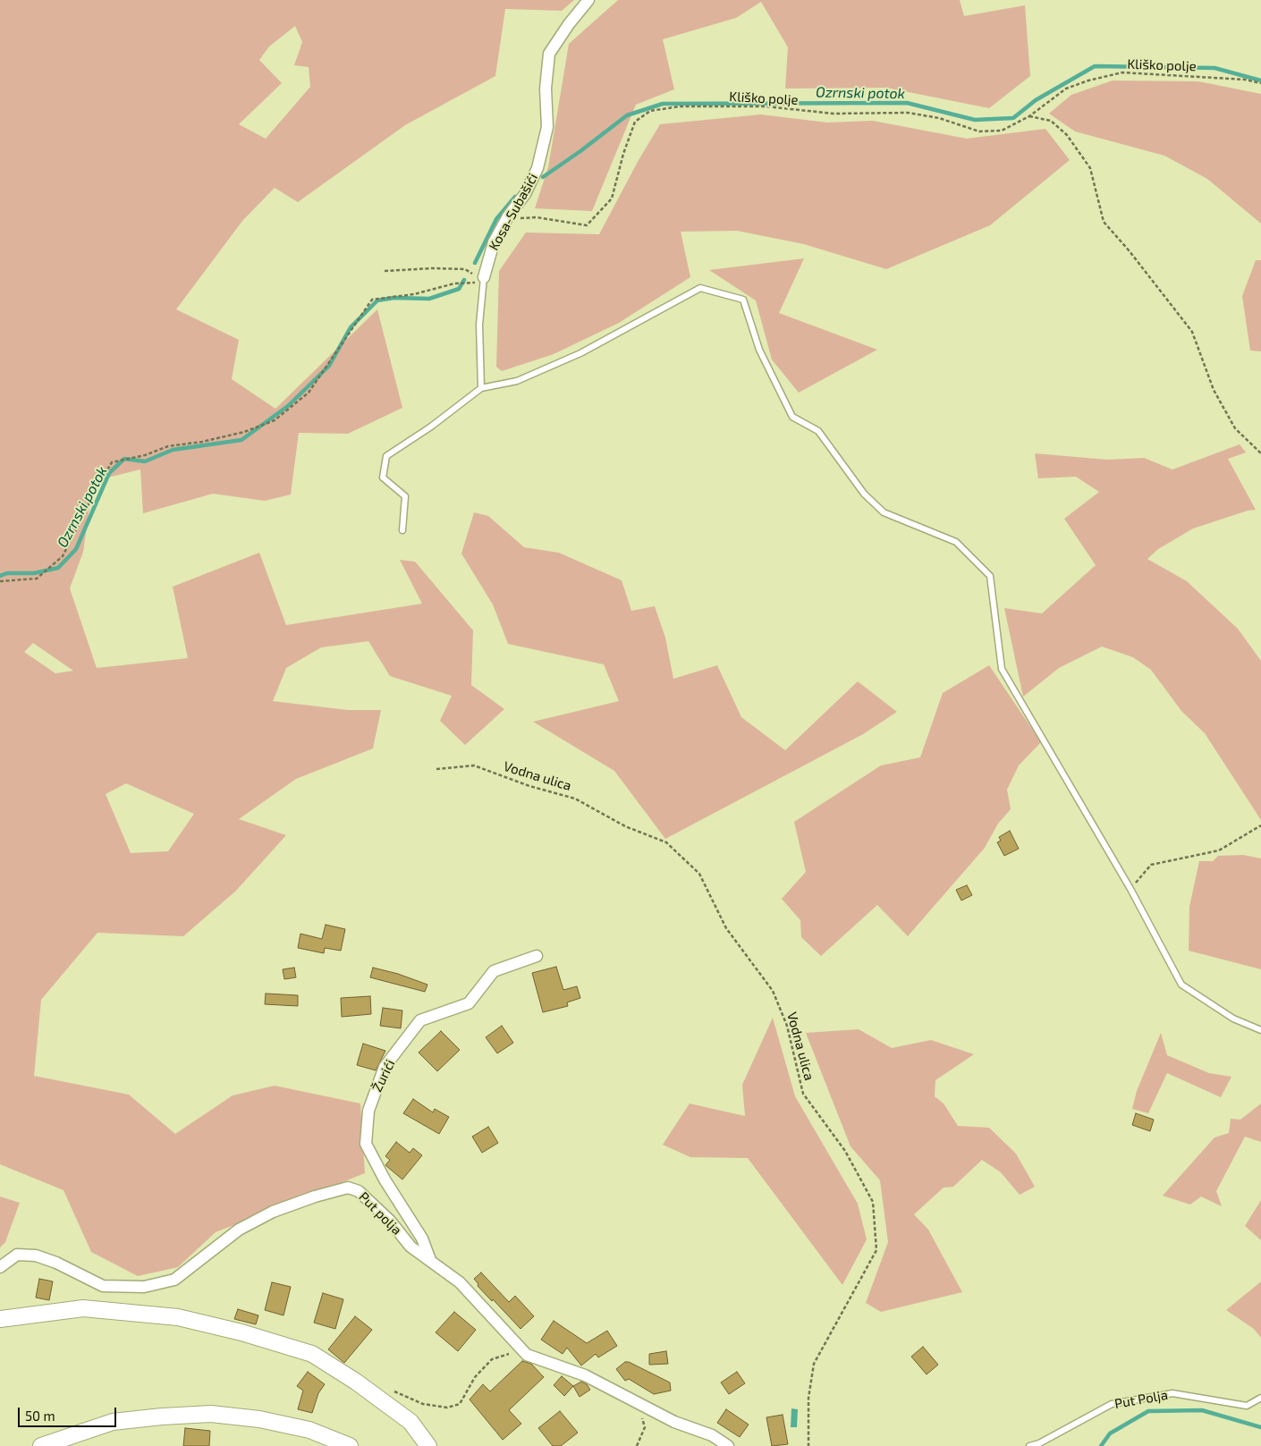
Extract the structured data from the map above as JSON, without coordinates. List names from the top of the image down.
{
  "streets": {
    "street": ["Kosa-Subašići", "Žurići", "Put polja"],
    "lane": ["Put Polja"],
    "path": ["Kliško polje", "Vodna ulica"]
  },
  "crossings": [
    ["Kliško polje", "Kosa-Subašići"],
    ["Žurići", "Put polja"]
  ],
  "water": ["Ozrnski potok"],
  "scale_bar": "50 m"
}
